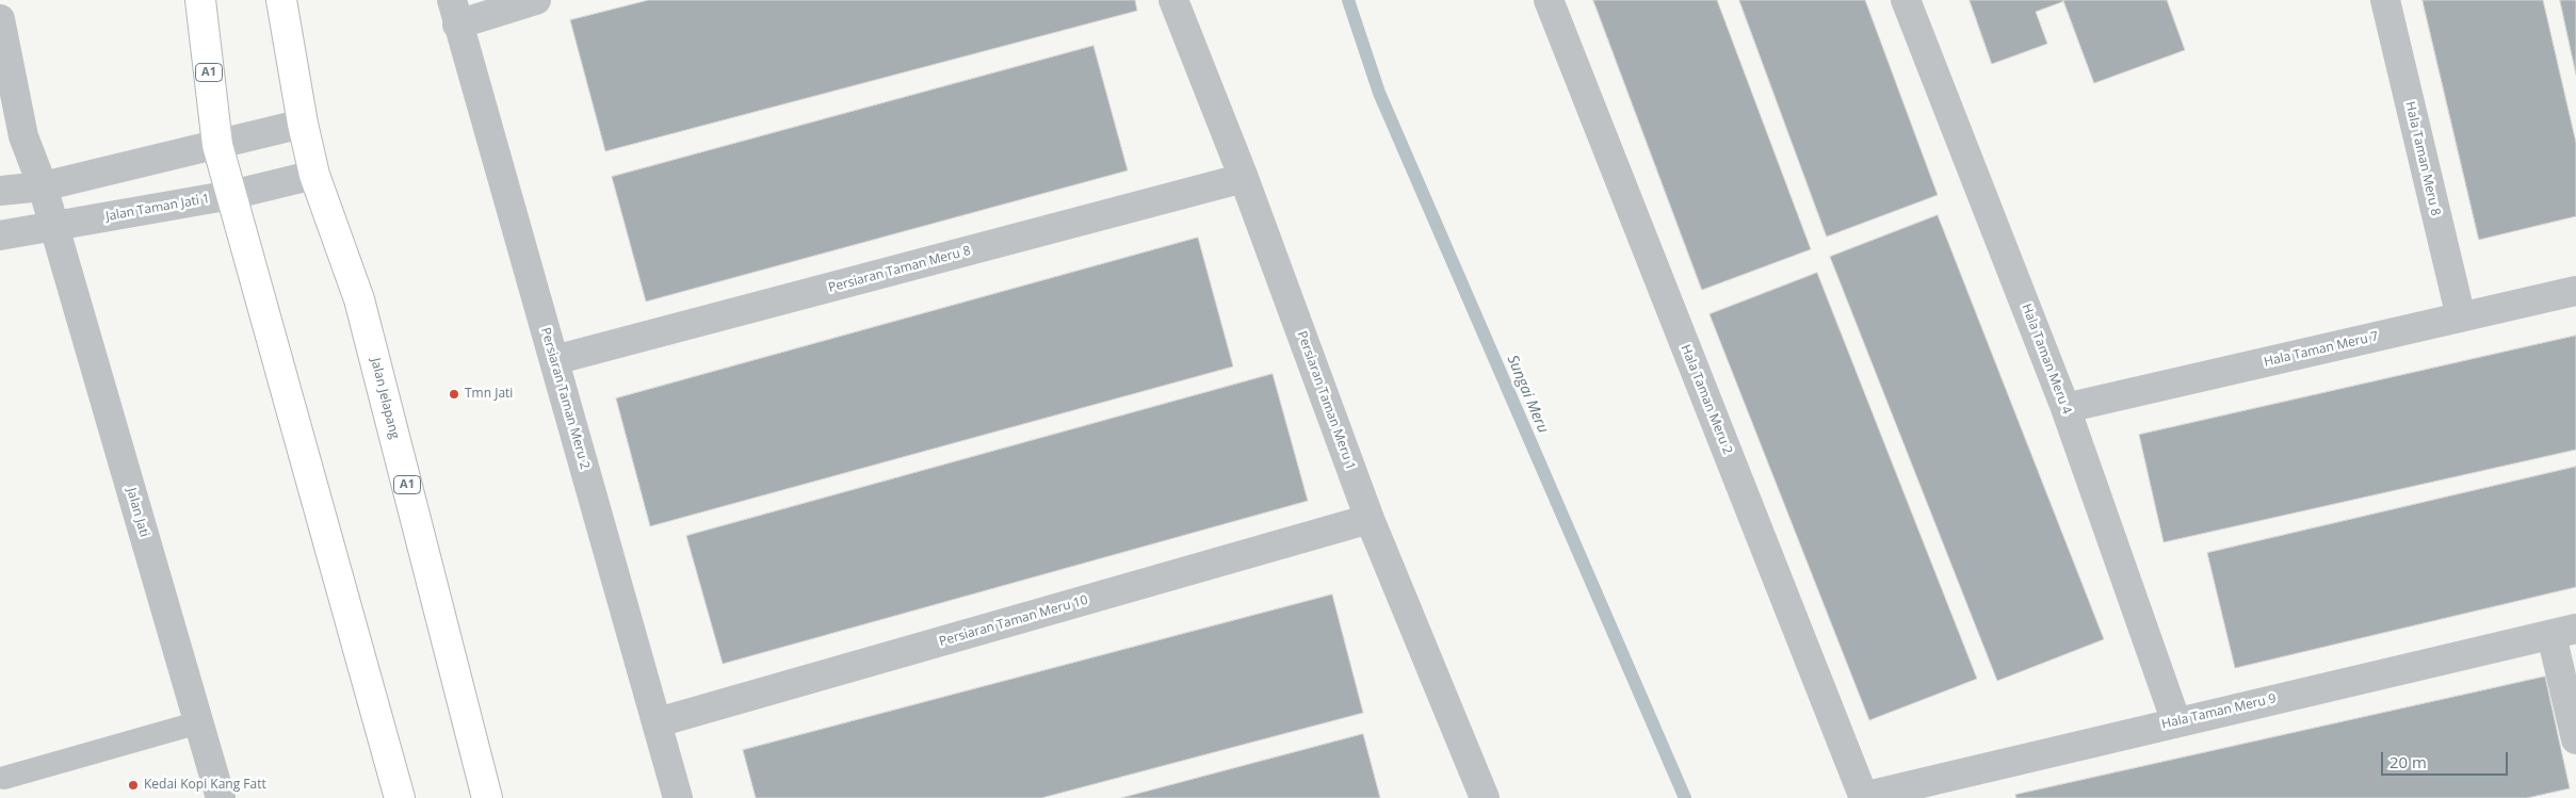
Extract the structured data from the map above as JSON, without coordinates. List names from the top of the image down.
{
  "streets": {
    "main road": ["A1", "Jalan Jelapang"],
    "street": [
      "Hala Taman Meru 8",
      "Jalan Taman Jati 1",
      "Persiaran Taman Meru 8",
      "Hala Taman Meru 7",
      "Hala Taman Meru 4",
      "Persiaran Taman Meru 2",
      "Hala Taman Meru 2",
      "Persiaran Taman Meru 1",
      "Jalan Jati",
      "Persiaran Taman Meru 10",
      "Hala Taman Meru 9"
    ]
  },
  "crossings": [
    ["A1", "Jalan Taman Jati 1"],
    ["Hala Taman Meru 8", "Hala Taman Meru 7"],
    ["Jalan Taman Jati 1", "Jalan Jelapang"],
    ["Jalan Taman Jati 1", "Jalan Jati"],
    ["Persiaran Taman Meru 8", "Persiaran Taman Meru 2"],
    ["Persiaran Taman Meru 8", "Persiaran Taman Meru 1"],
    ["Hala Taman Meru 7", "Hala Taman Meru 4"],
    ["Hala Taman Meru 4", "Hala Taman Meru 9"],
    ["Persiaran Taman Meru 2", "Persiaran Taman Meru 10"],
    ["Hala Taman Meru 2", "Hala Taman Meru 9"],
    ["Persiaran Taman Meru 1", "Persiaran Taman Meru 10"]
  ],
  "water": ["Sungai Meru"],
  "places": ["Tmn Jati", "Kedai Kopi Kang Fatt"],
  "scale_bar": "20 m"
}
